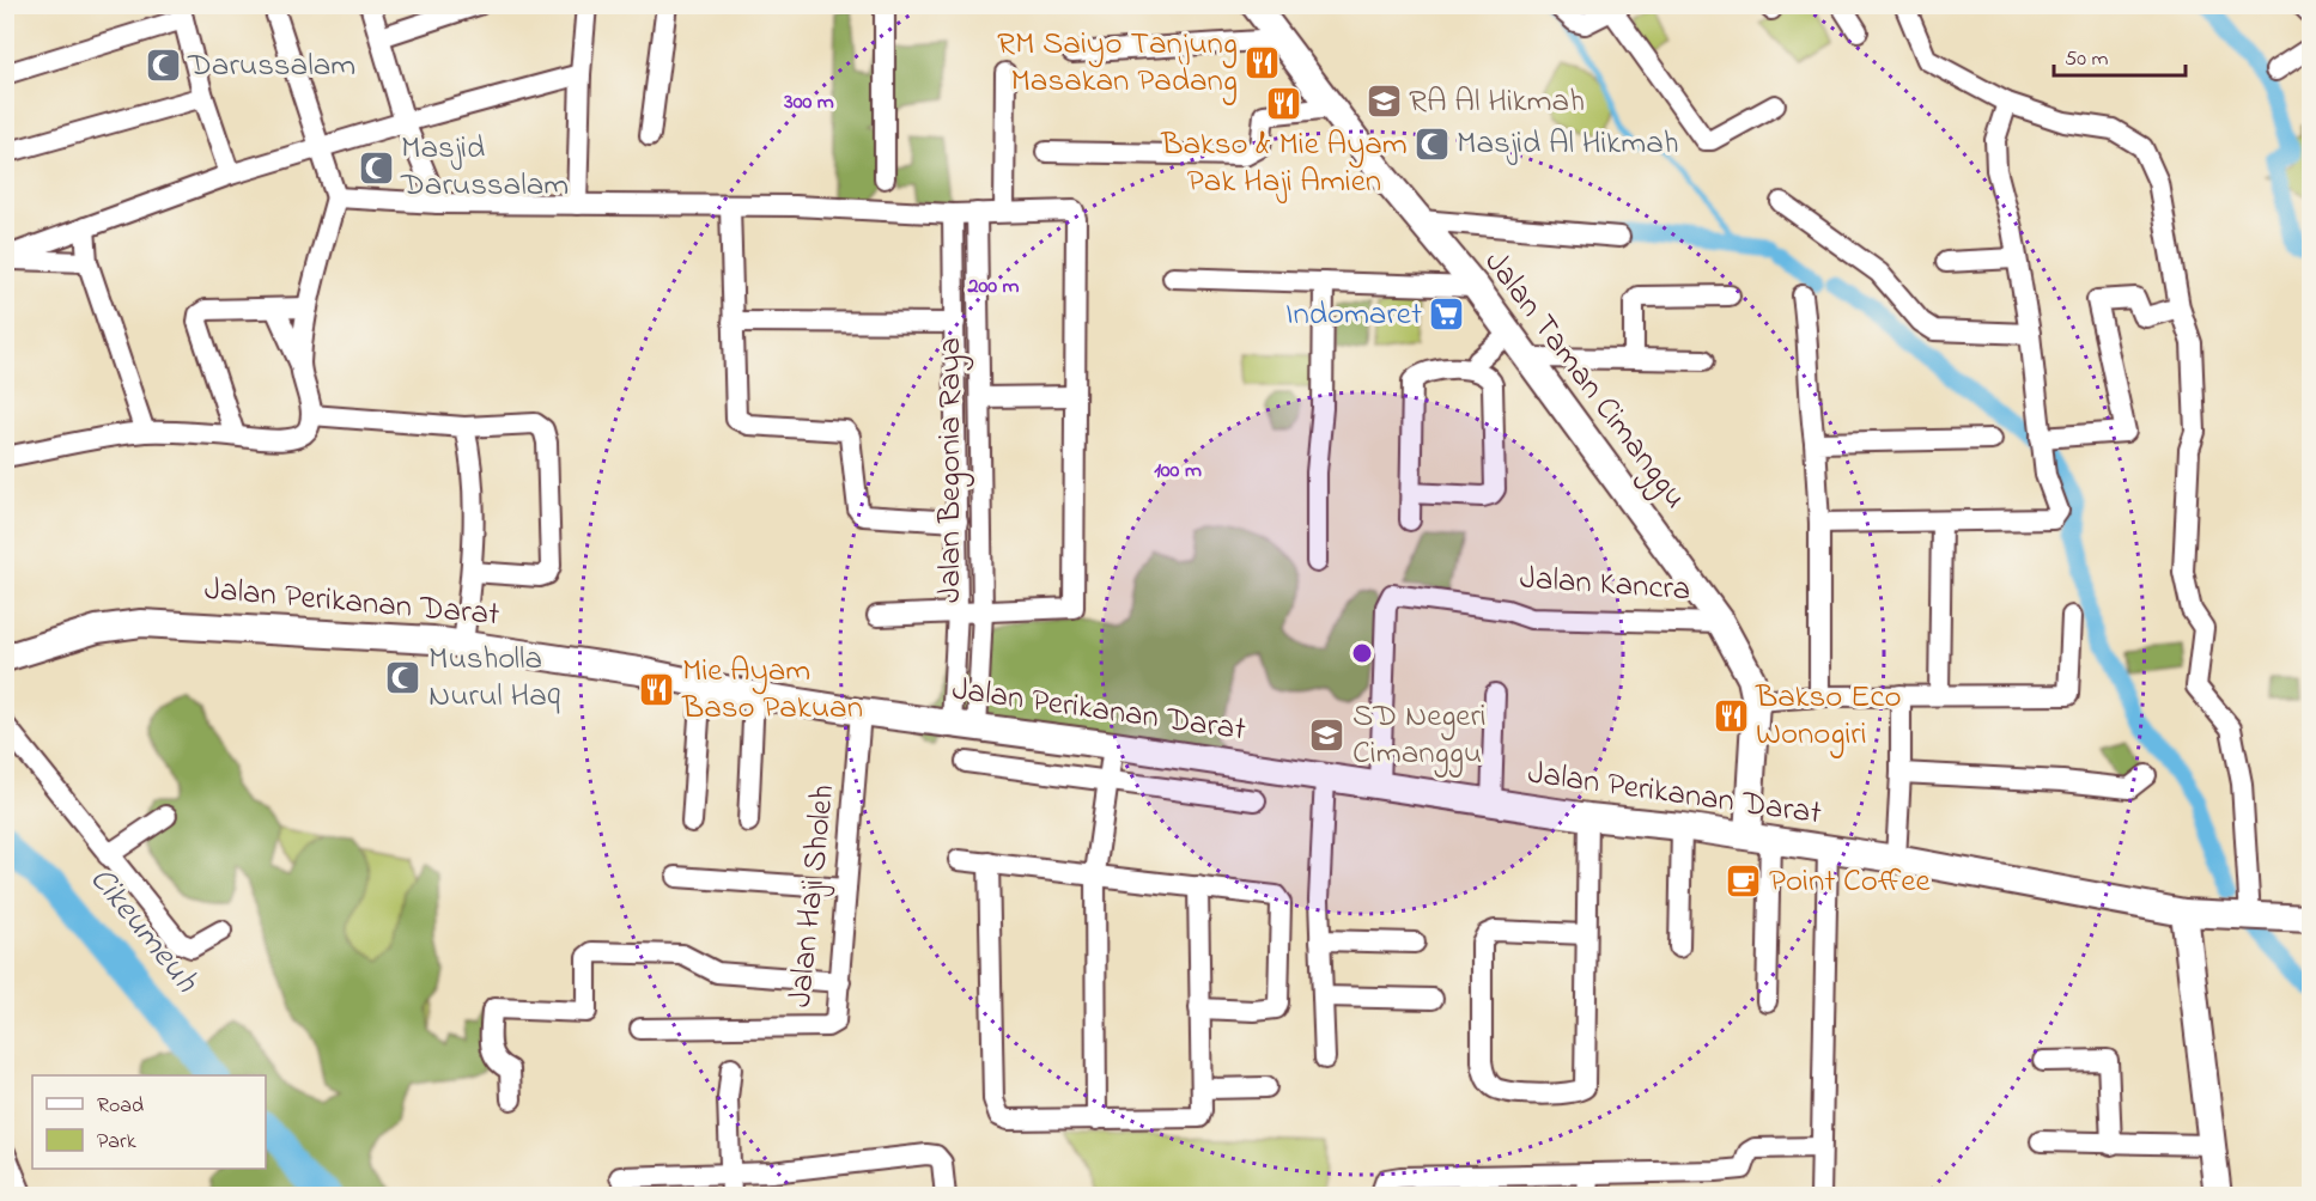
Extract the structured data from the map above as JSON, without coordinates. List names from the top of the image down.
{
  "streets": {
    "street": [
      "Jalan Taman Cimanggu",
      "Jalan Begonia Raya",
      "Jalan Kancra",
      "Jalan Perikanan Darat",
      "Jalan Haji Sholeh"
    ]
  },
  "crossings": [
    ["Jalan Taman Cimanggu", "Jalan Kancra"],
    ["Jalan Taman Cimanggu", "Jalan Perikanan Darat"],
    ["Jalan Begonia Raya", "Jalan Perikanan Darat"],
    ["Jalan Kancra", "Jalan Perikanan Darat"],
    ["Jalan Perikanan Darat", "Jalan Haji Sholeh"]
  ],
  "water": ["Cikeumeuh"],
  "places": {
    "restaurant": [
      "RM Saiyo Tanjung Masakan Padang",
      "Bakso & Mie Ayam Pak Haji Amien",
      "Mie Ayam Baso Pakuan",
      "Bakso Eco Wonogiri"
    ],
    "mosque": [
      "Darussalam",
      "Masjid Al Hikmah",
      "Masjid Darussalam",
      "Musholla Nurul Haq"
    ],
    "school or university": ["RA Al Hikmah", "SD Negeri Cimanggu"],
    "supermarket": ["Indomaret"],
    "cafe": ["Point Coffee"]
  },
  "legend": ["Road", "Park"],
  "scale_bar": "50 m",
  "rings": ["300 m", "200 m", "100 m"]
}
